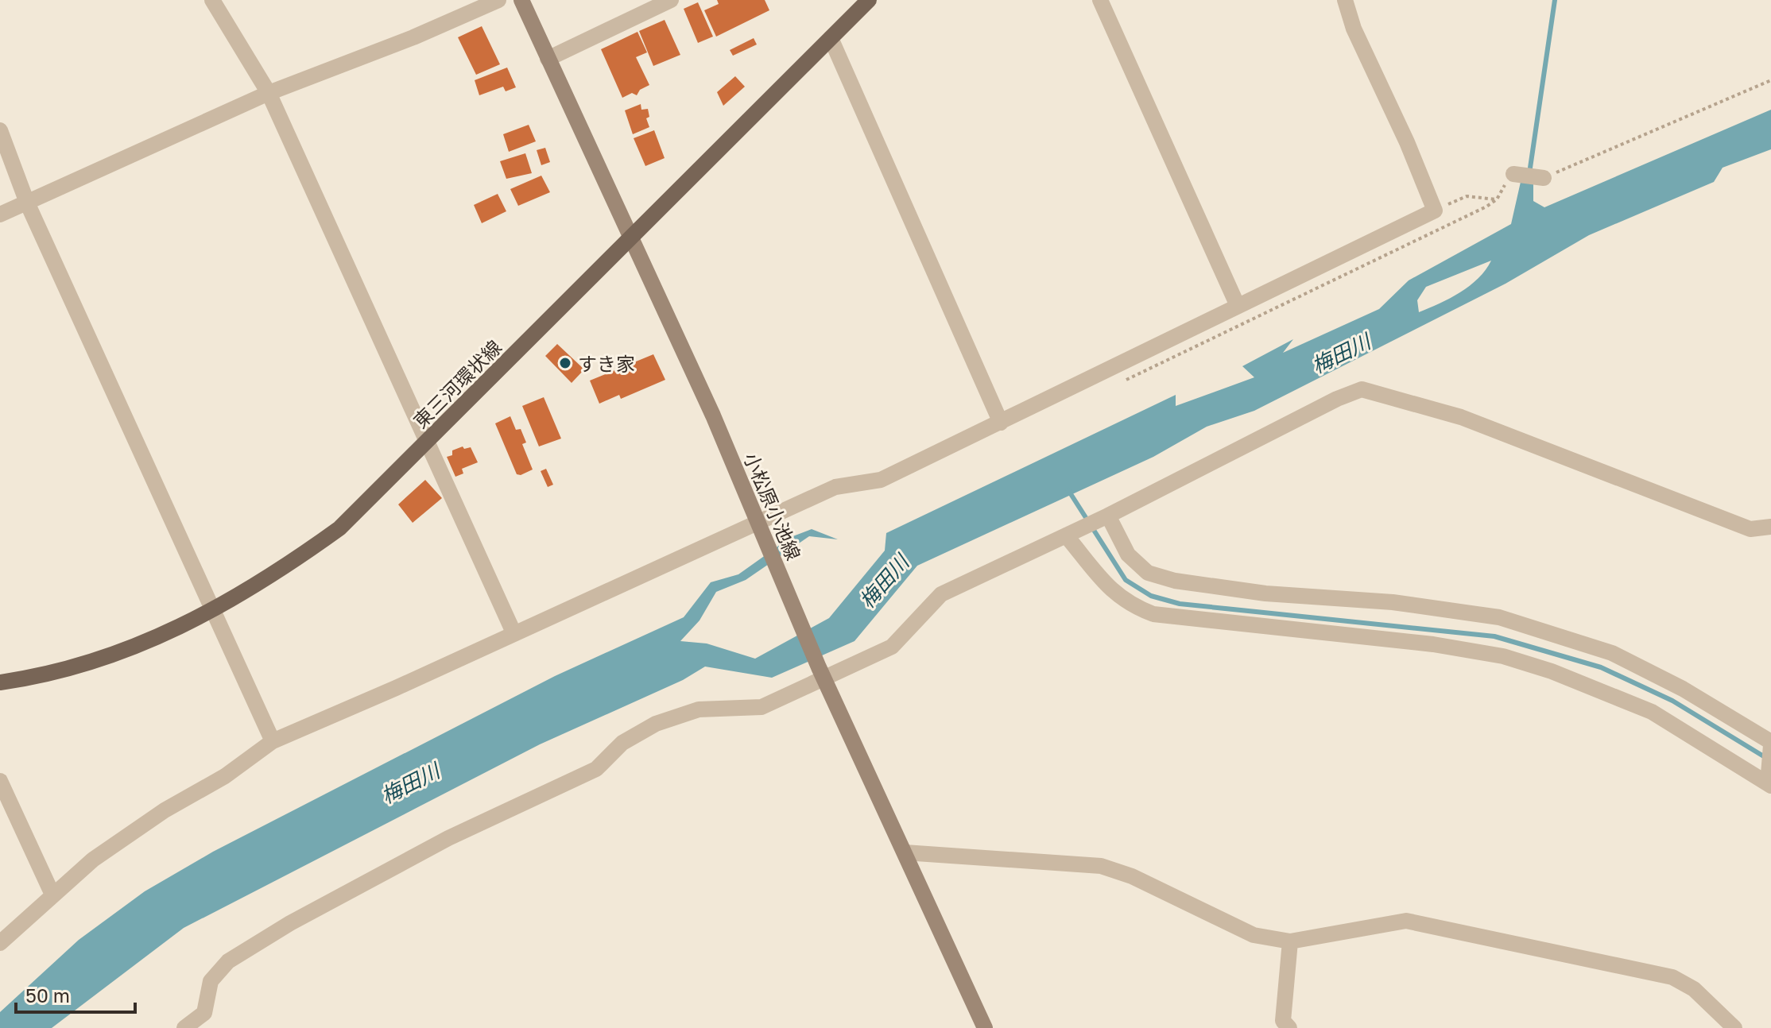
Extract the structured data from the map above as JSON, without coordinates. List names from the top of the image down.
{
  "streets": {
    "main road": ["東三河環状線", "小松原小池線"]
  },
  "crossings": [
    ["東三河環状線", "小松原小池線"]
  ],
  "water": ["梅田川"],
  "places": ["すき家"],
  "scale_bar": "50 m"
}
